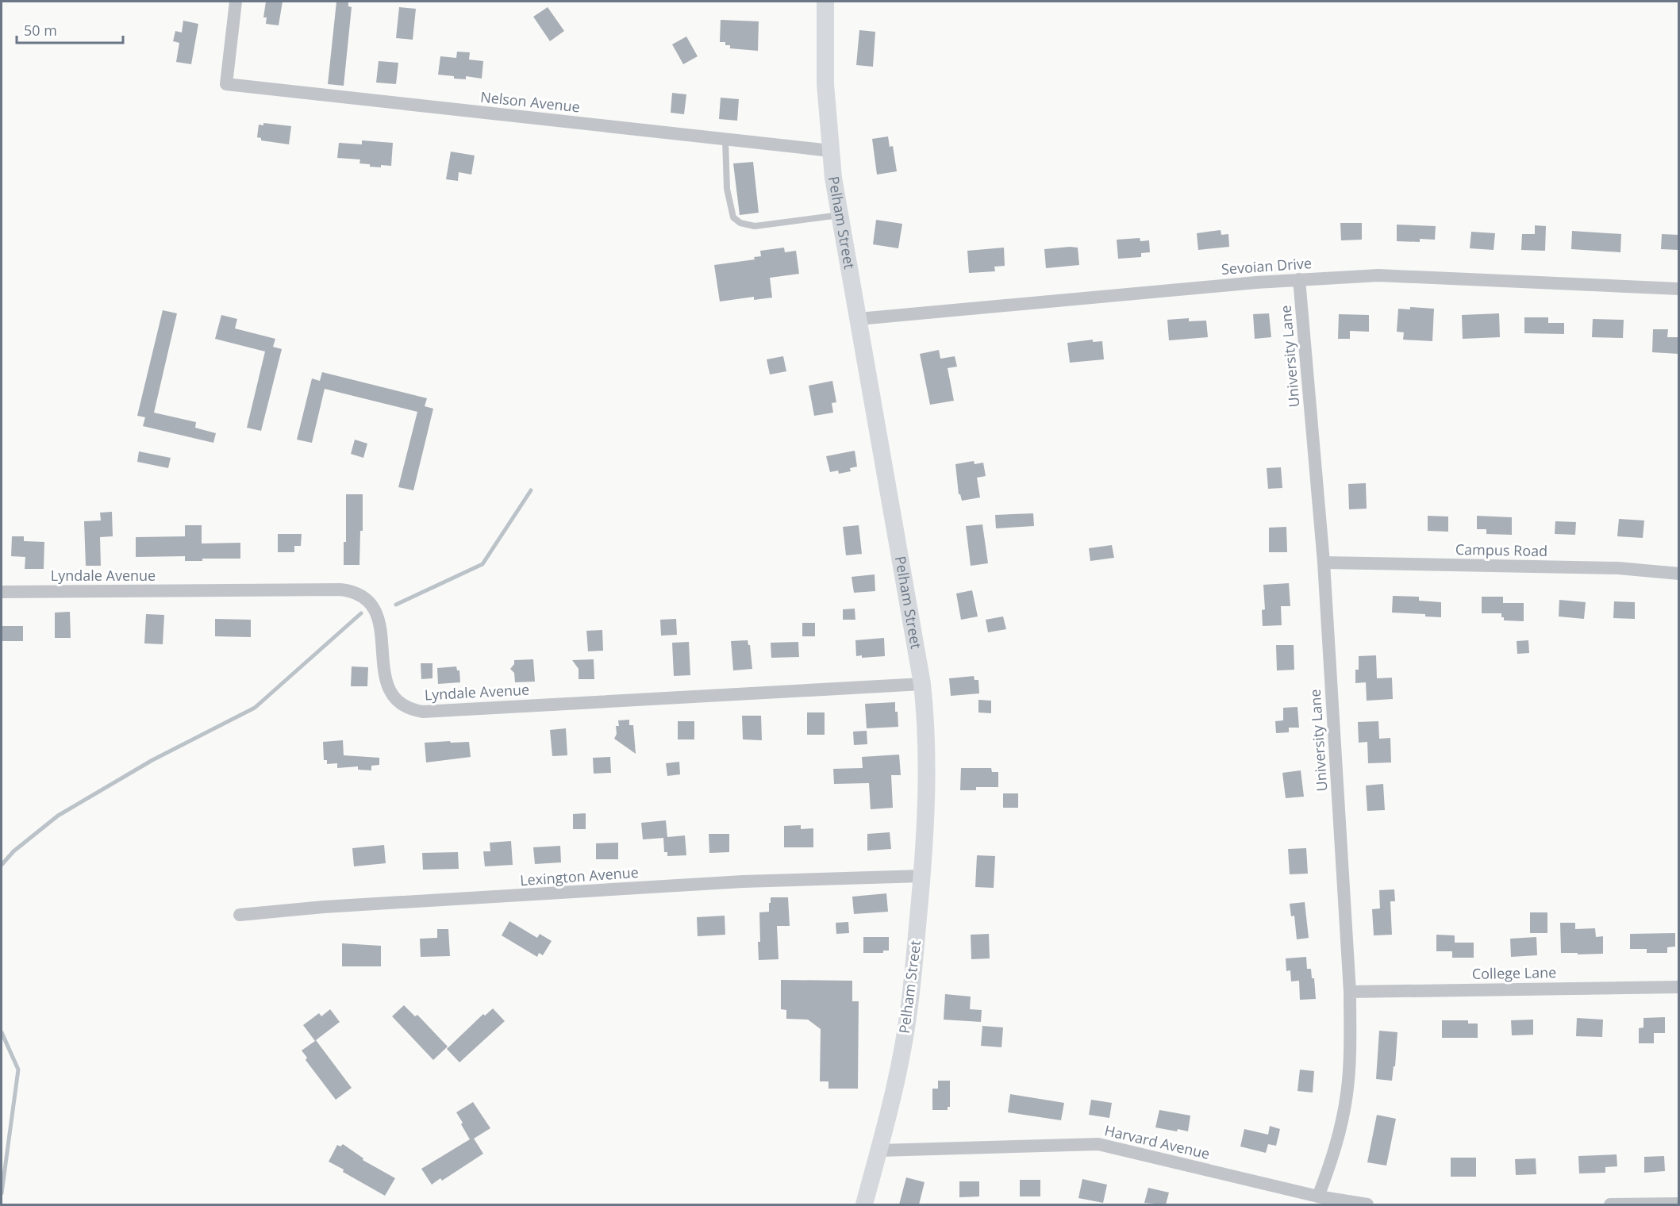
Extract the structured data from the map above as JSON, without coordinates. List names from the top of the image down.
{
  "streets": {
    "street": [
      "Nelson Avenue",
      "Pelham Street",
      "Sevoian Drive",
      "University Lane",
      "Campus Road",
      "Lyndale Avenue",
      "Lexington Avenue",
      "College Lane",
      "Harvard Avenue"
    ]
  },
  "crossings": [
    ["Nelson Avenue", "Pelham Street"],
    ["Pelham Street", "Sevoian Drive"],
    ["Pelham Street", "Lyndale Avenue"],
    ["Pelham Street", "Lexington Avenue"],
    ["Pelham Street", "Harvard Avenue"],
    ["Sevoian Drive", "University Lane"],
    ["University Lane", "Campus Road"],
    ["University Lane", "College Lane"],
    ["University Lane", "Harvard Avenue"]
  ],
  "scale_bar": "50 m"
}
